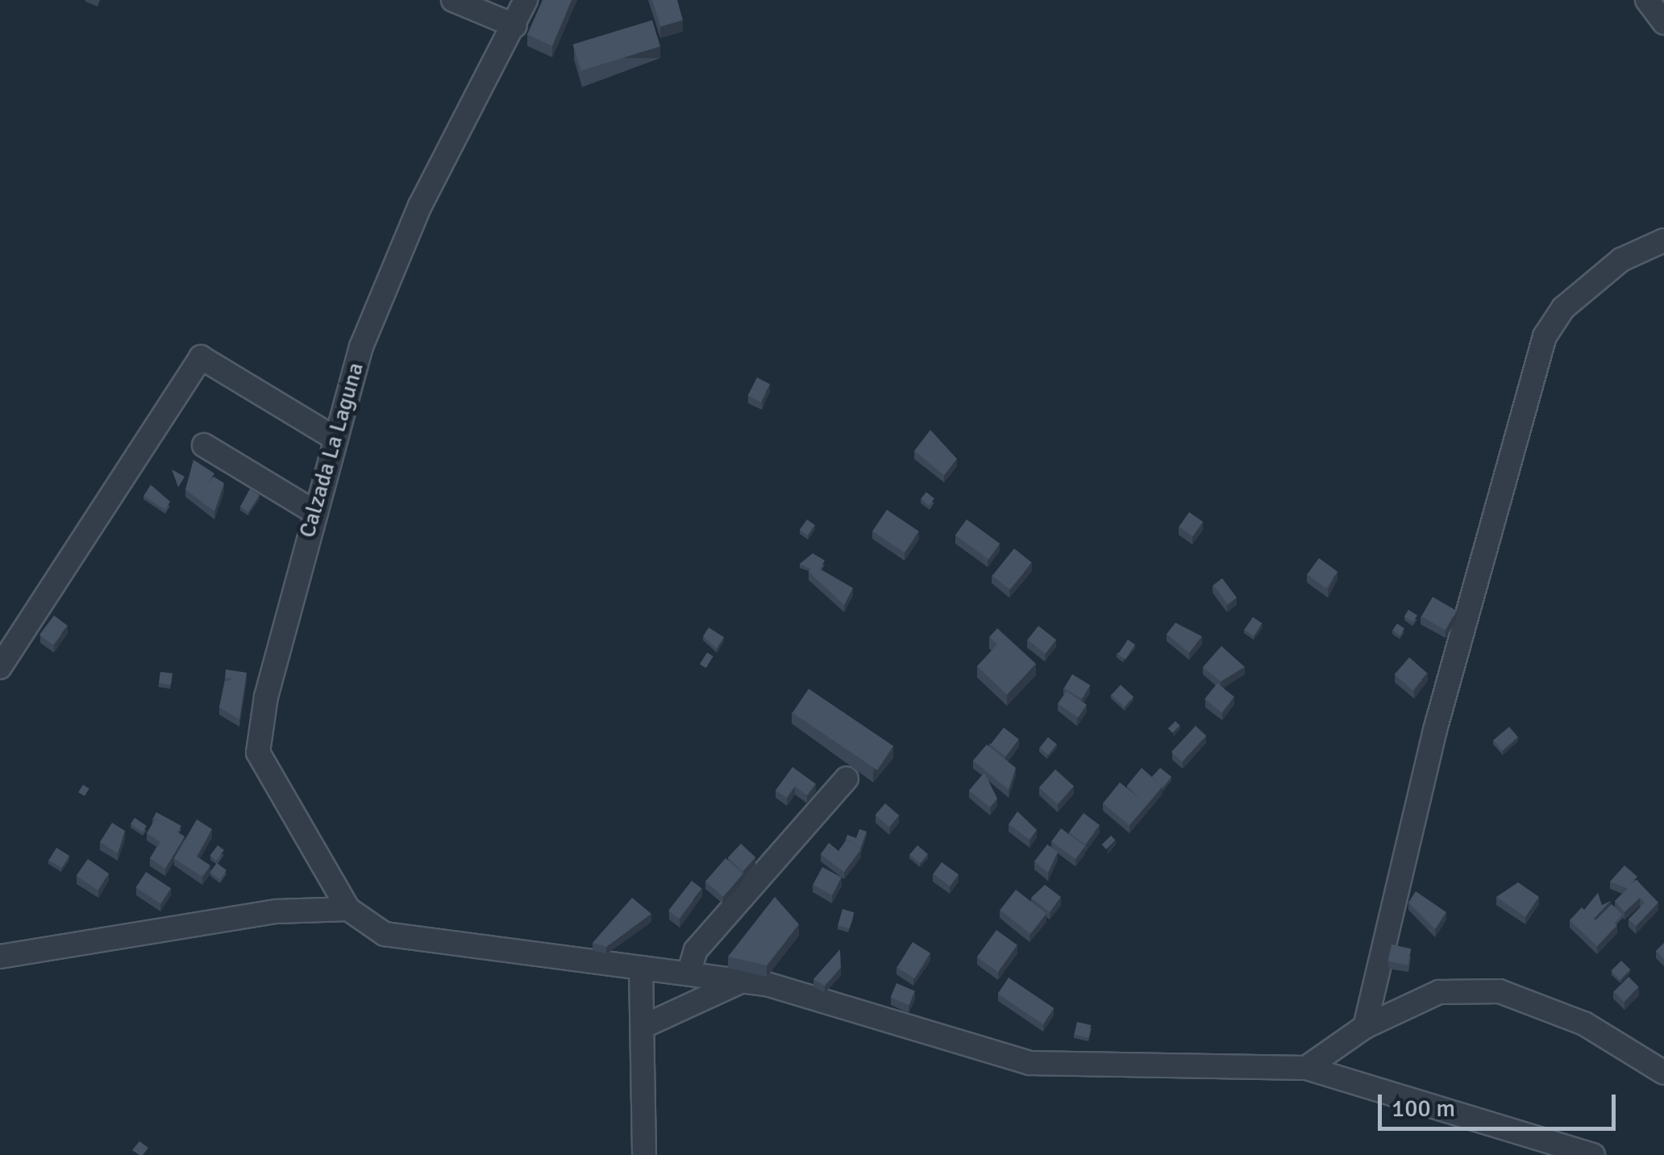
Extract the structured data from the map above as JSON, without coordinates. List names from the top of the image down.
{
  "streets": {
    "street": ["Calzada La Laguna"]
  },
  "scale_bar": "100 m"
}
